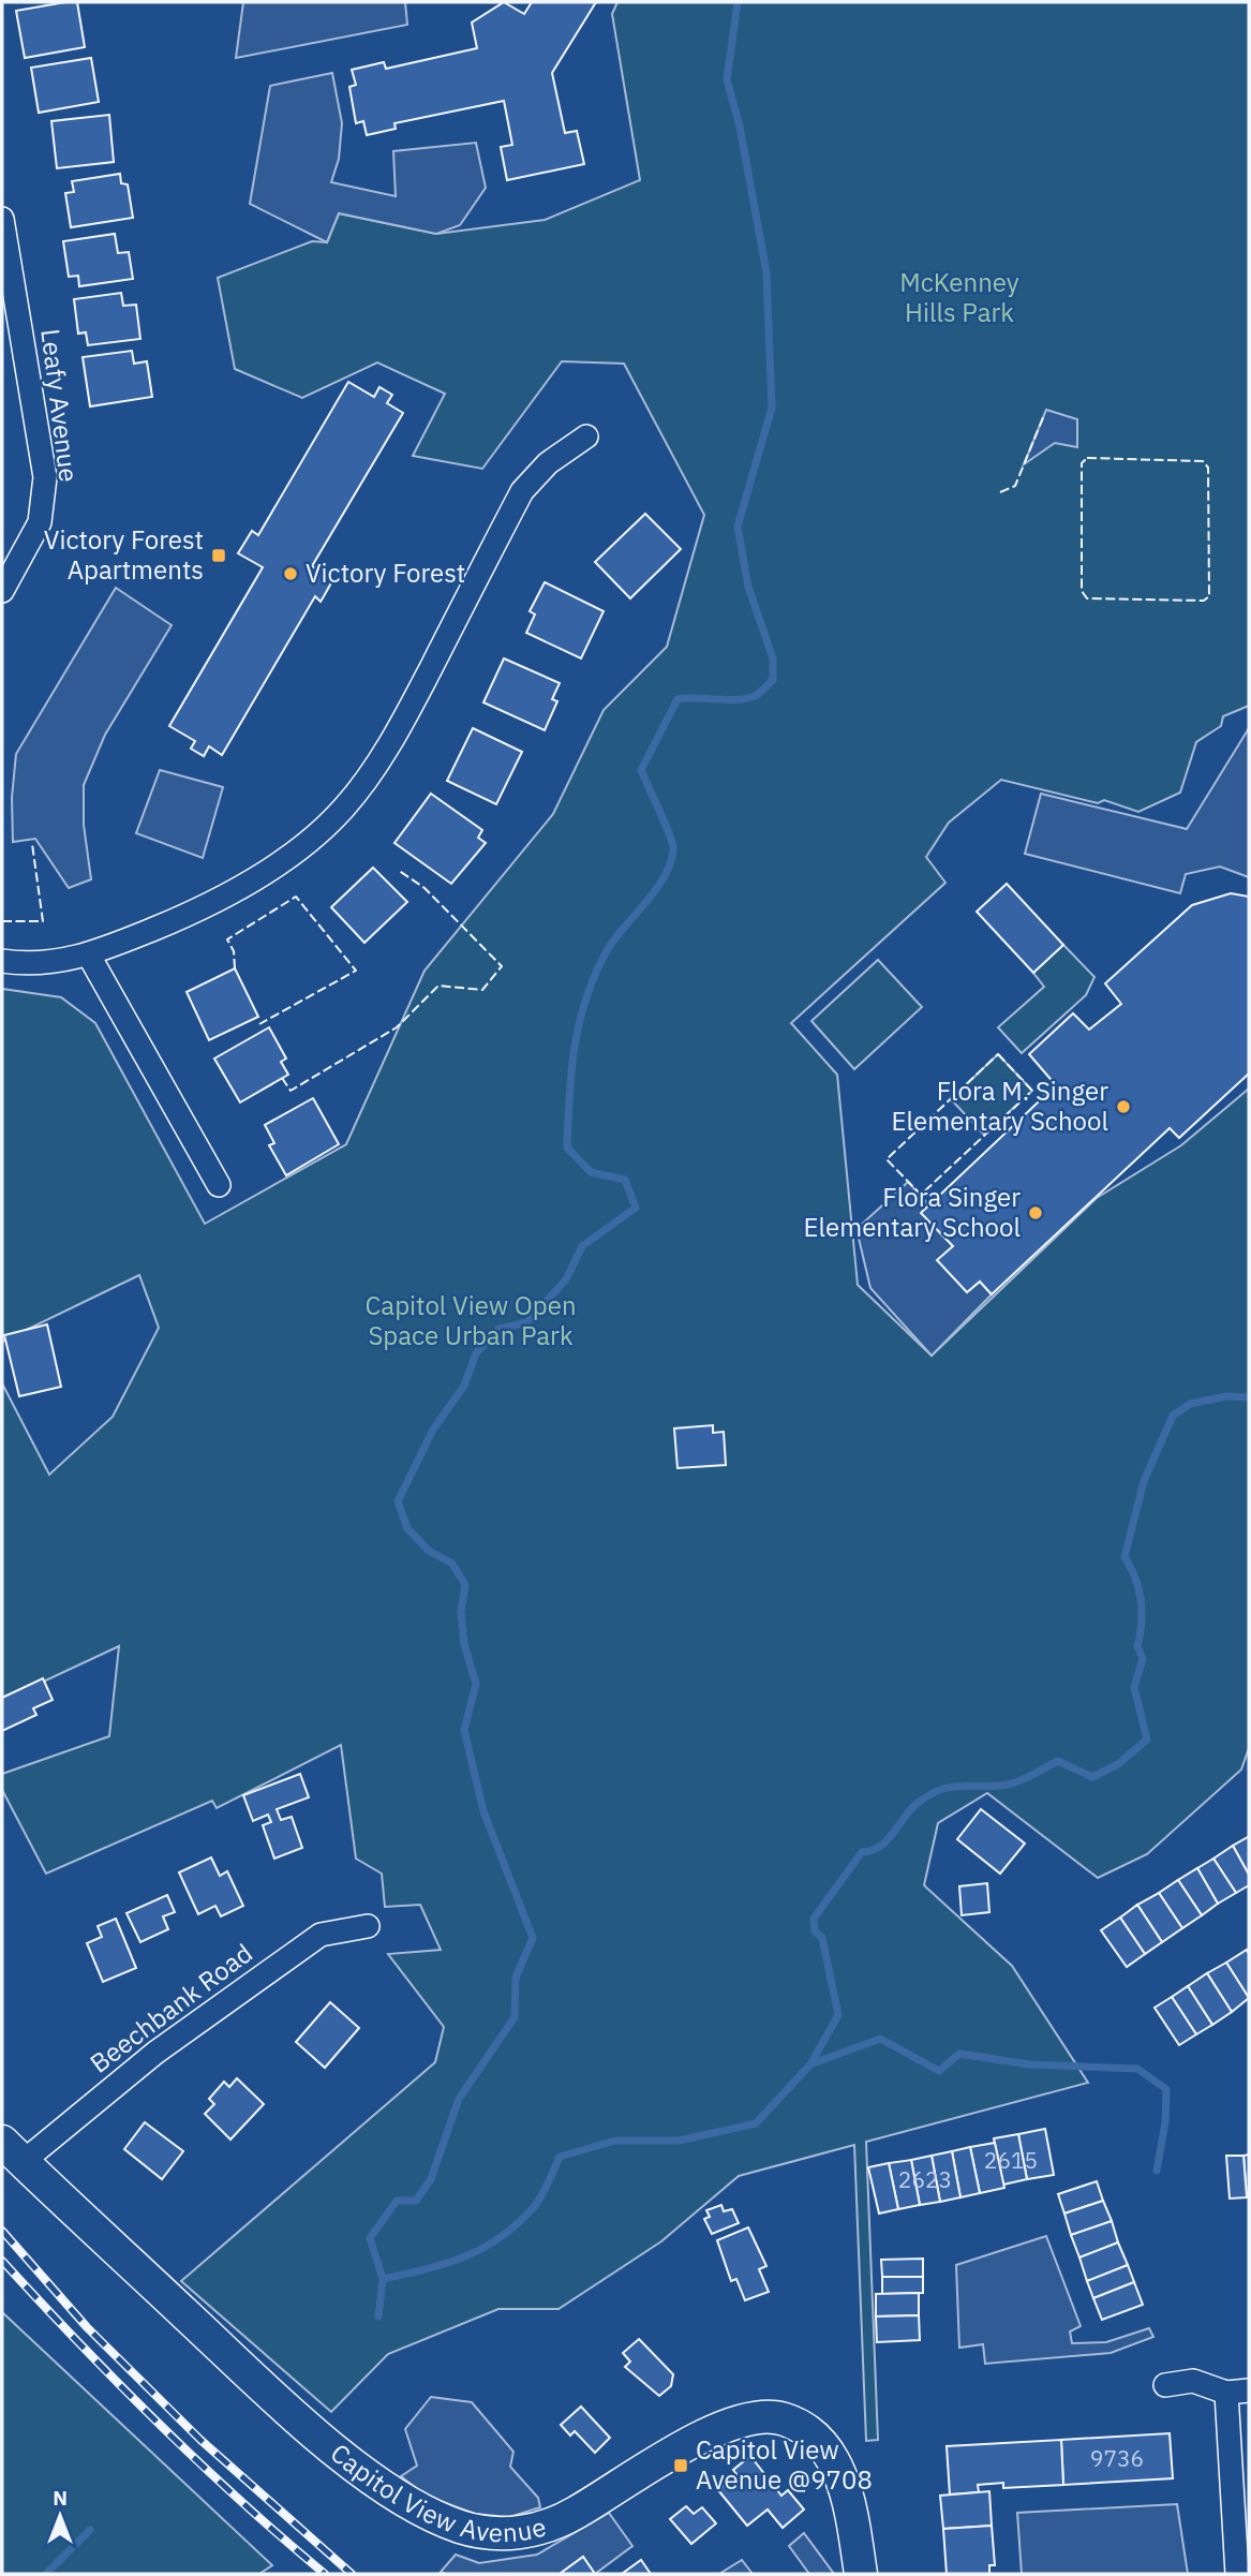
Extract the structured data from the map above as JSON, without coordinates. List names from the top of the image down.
{
  "streets": {
    "main road": ["Capitol View Avenue"],
    "street": ["Leafy Avenue", "Beechbank Road"]
  },
  "crossings": [
    ["Beechbank Road", "Capitol View Avenue"]
  ],
  "parks": ["McKenney Hills Park", "Capitol View Open Space Urban Park"],
  "places": {
    "transit": ["Victory Forest Apartments", "Capitol View Avenue @9708"],
    "other": ["Victory Forest", "Flora M. Singer Elementary School", "Flora Singer Elementary School"]
  },
  "house_numbers": ["2615", "2623", "9736"],
  "north": "top"
}
